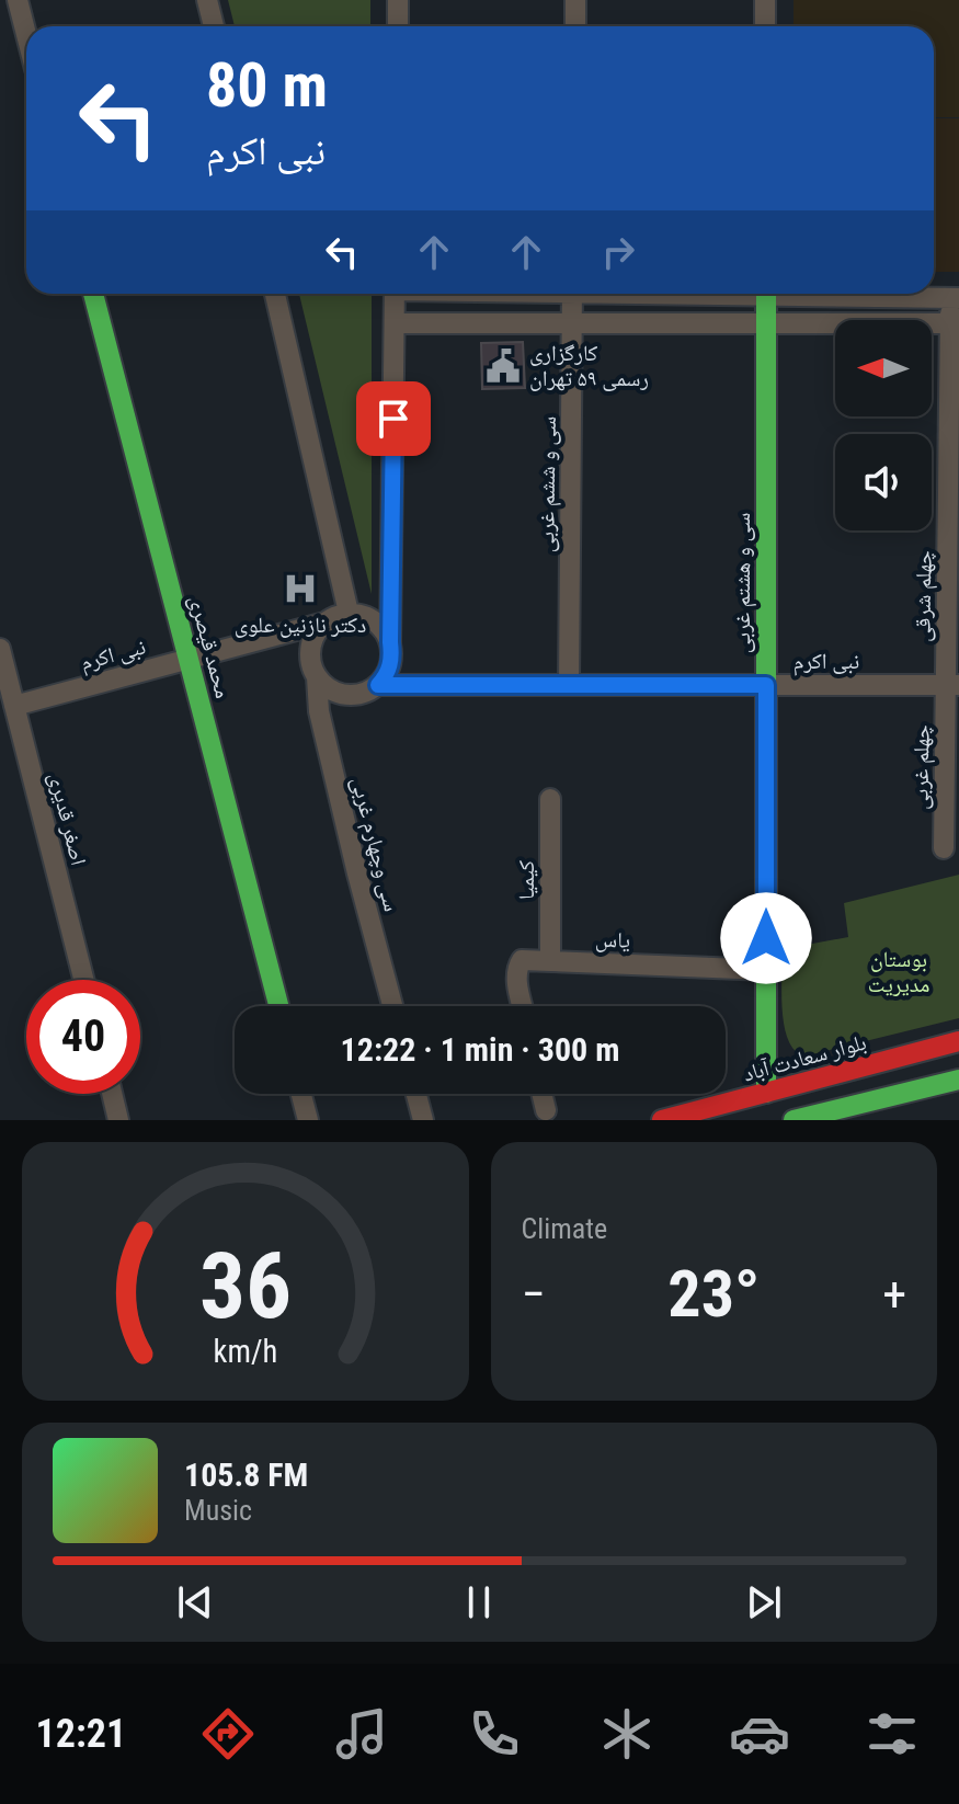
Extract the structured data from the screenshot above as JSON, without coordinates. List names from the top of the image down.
{
  "streets": {
    "street": [
      "سی و ششم غربی",
      "سی و هشتم غربی",
      "چهلم شرقی",
      "محمد قیصری",
      "نبی اکرم",
      "چهلم غربی",
      "اصغر قدیری",
      "سی وچهارم غربی",
      "کیمیا",
      "یاس",
      "بلوار سعادت آباد"
    ]
  },
  "crossings": [
    ["سی و ششم غربی", "نبی اکرم"],
    ["سی و هشتم غربی", "نبی اکرم"],
    ["سی و هشتم غربی", "یاس"],
    ["سی و هشتم غربی", "بلوار سعادت آباد"],
    ["چهلم شرقی", "نبی اکرم"],
    ["چهلم شرقی", "چهلم غربی"],
    ["محمد قیصری", "نبی اکرم"],
    ["نبی اکرم", "چهلم غربی"],
    ["نبی اکرم", "اصغر قدیری"],
    ["نبی اکرم", "سی وچهارم غربی"],
    ["کیمیا", "یاس"]
  ],
  "parks": ["بوستان مدیریت"],
  "places": {
    "public building": ["کارگزاری رسمی ۵۹ تهران"],
    "hospital": ["دکتر نازنین علوی"]
  },
  "north": "left",
  "page": {
    "turn": ["80 m", "نبی اکرم"],
    "limit": "40",
    "trip": "12:22 · 1 min · 300 m",
    "tile": "Climate",
    "heat": ["−", "23°", "+"],
    "song": ["105.8 FM", "Music"],
    "tabs": "12:21",
    "gauge": ["36", "km/h"]
  }
}
